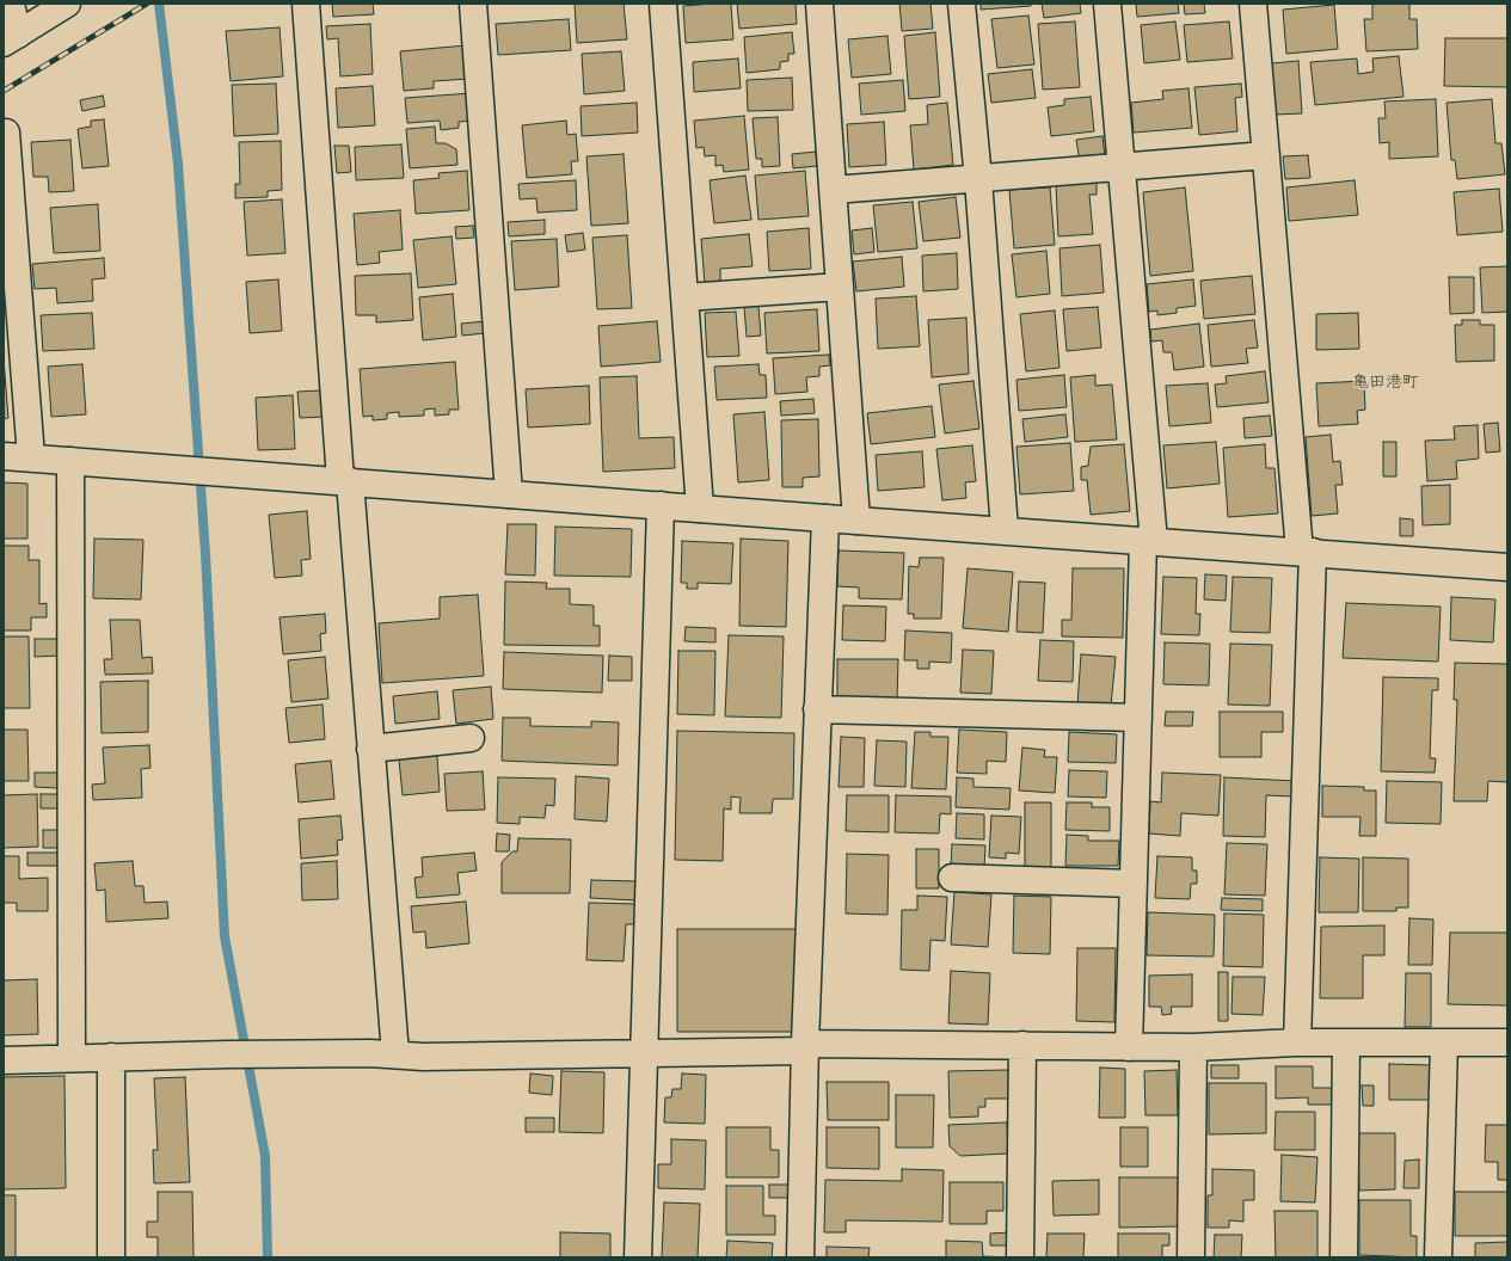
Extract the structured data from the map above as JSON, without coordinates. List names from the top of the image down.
{
  "districts": ["亀田港町"]
}
